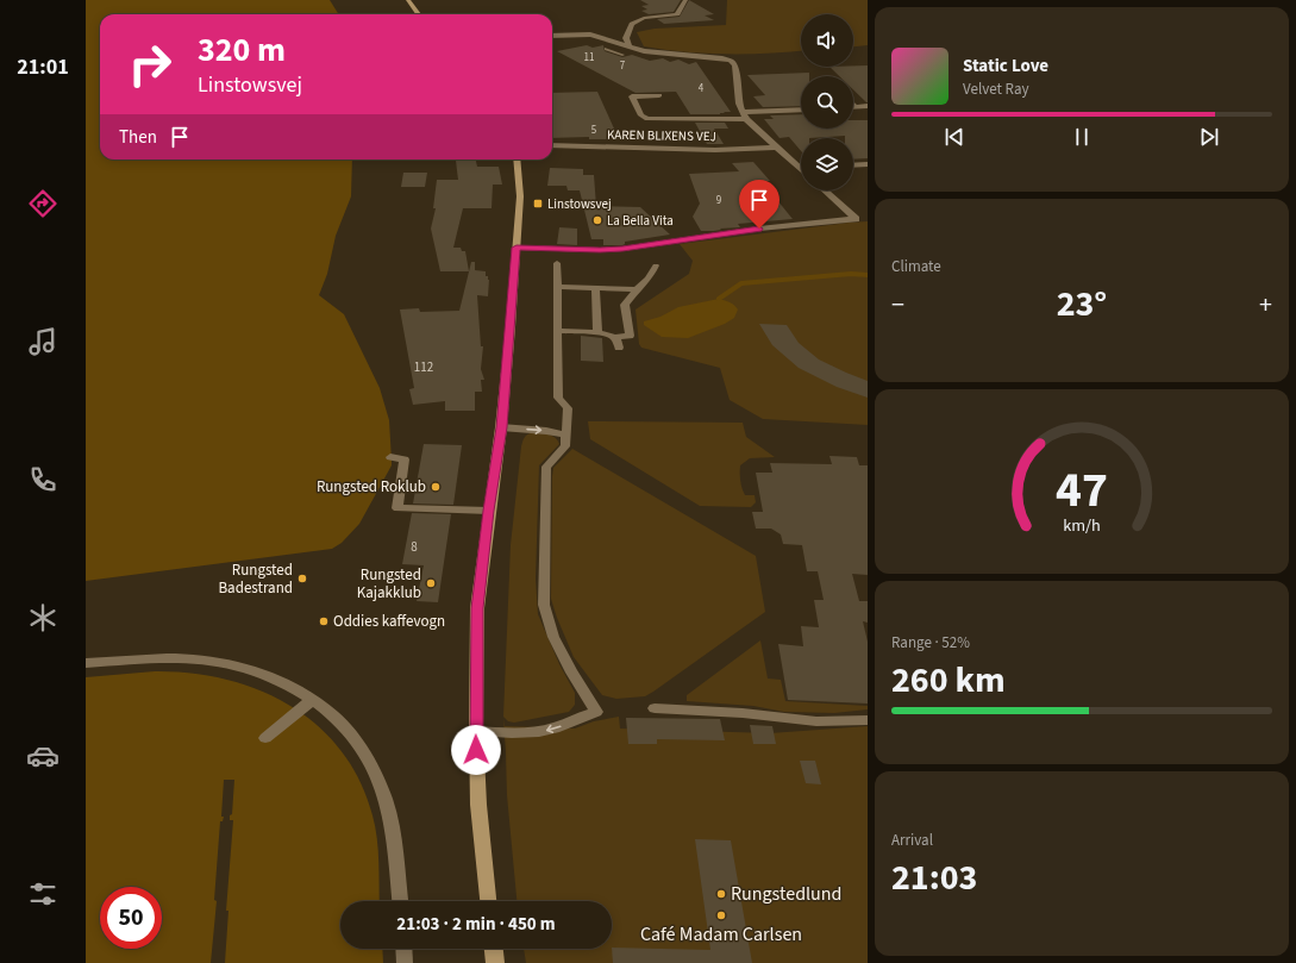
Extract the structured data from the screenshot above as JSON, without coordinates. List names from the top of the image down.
{
  "streets": {
    "street": ["KAREN BLIXENS VEJ"]
  },
  "places": {
    "transit": ["Linstowsvej"],
    "other": [
      "La Bella Vita",
      "Rungsted Roklub",
      "Rungsted Badestrand",
      "Rungsted Kajakklub",
      "Oddies kaffevogn",
      "Rungstedlund",
      "Café Madam Carlsen"
    ]
  },
  "house_numbers": [
    "11",
    "7",
    "4",
    "5",
    "9",
    "112",
    "8"
  ],
  "page": {
    "tabs": "21:01",
    "turn": ["320 m", "Linstowsvej"],
    "song": ["Static Love", "Velvet Ray"],
    "then": "Then",
    "tile": [
      "Climate",
      ["Range · 52%", "260 km"],
      ["Arrival", "21:03"]
    ],
    "heat": ["−", "23°", "+"],
    "limit": "50",
    "trip": "21:03 · 2 min · 450 m",
    "gauge": ["47", "km/h"]
  }
}
